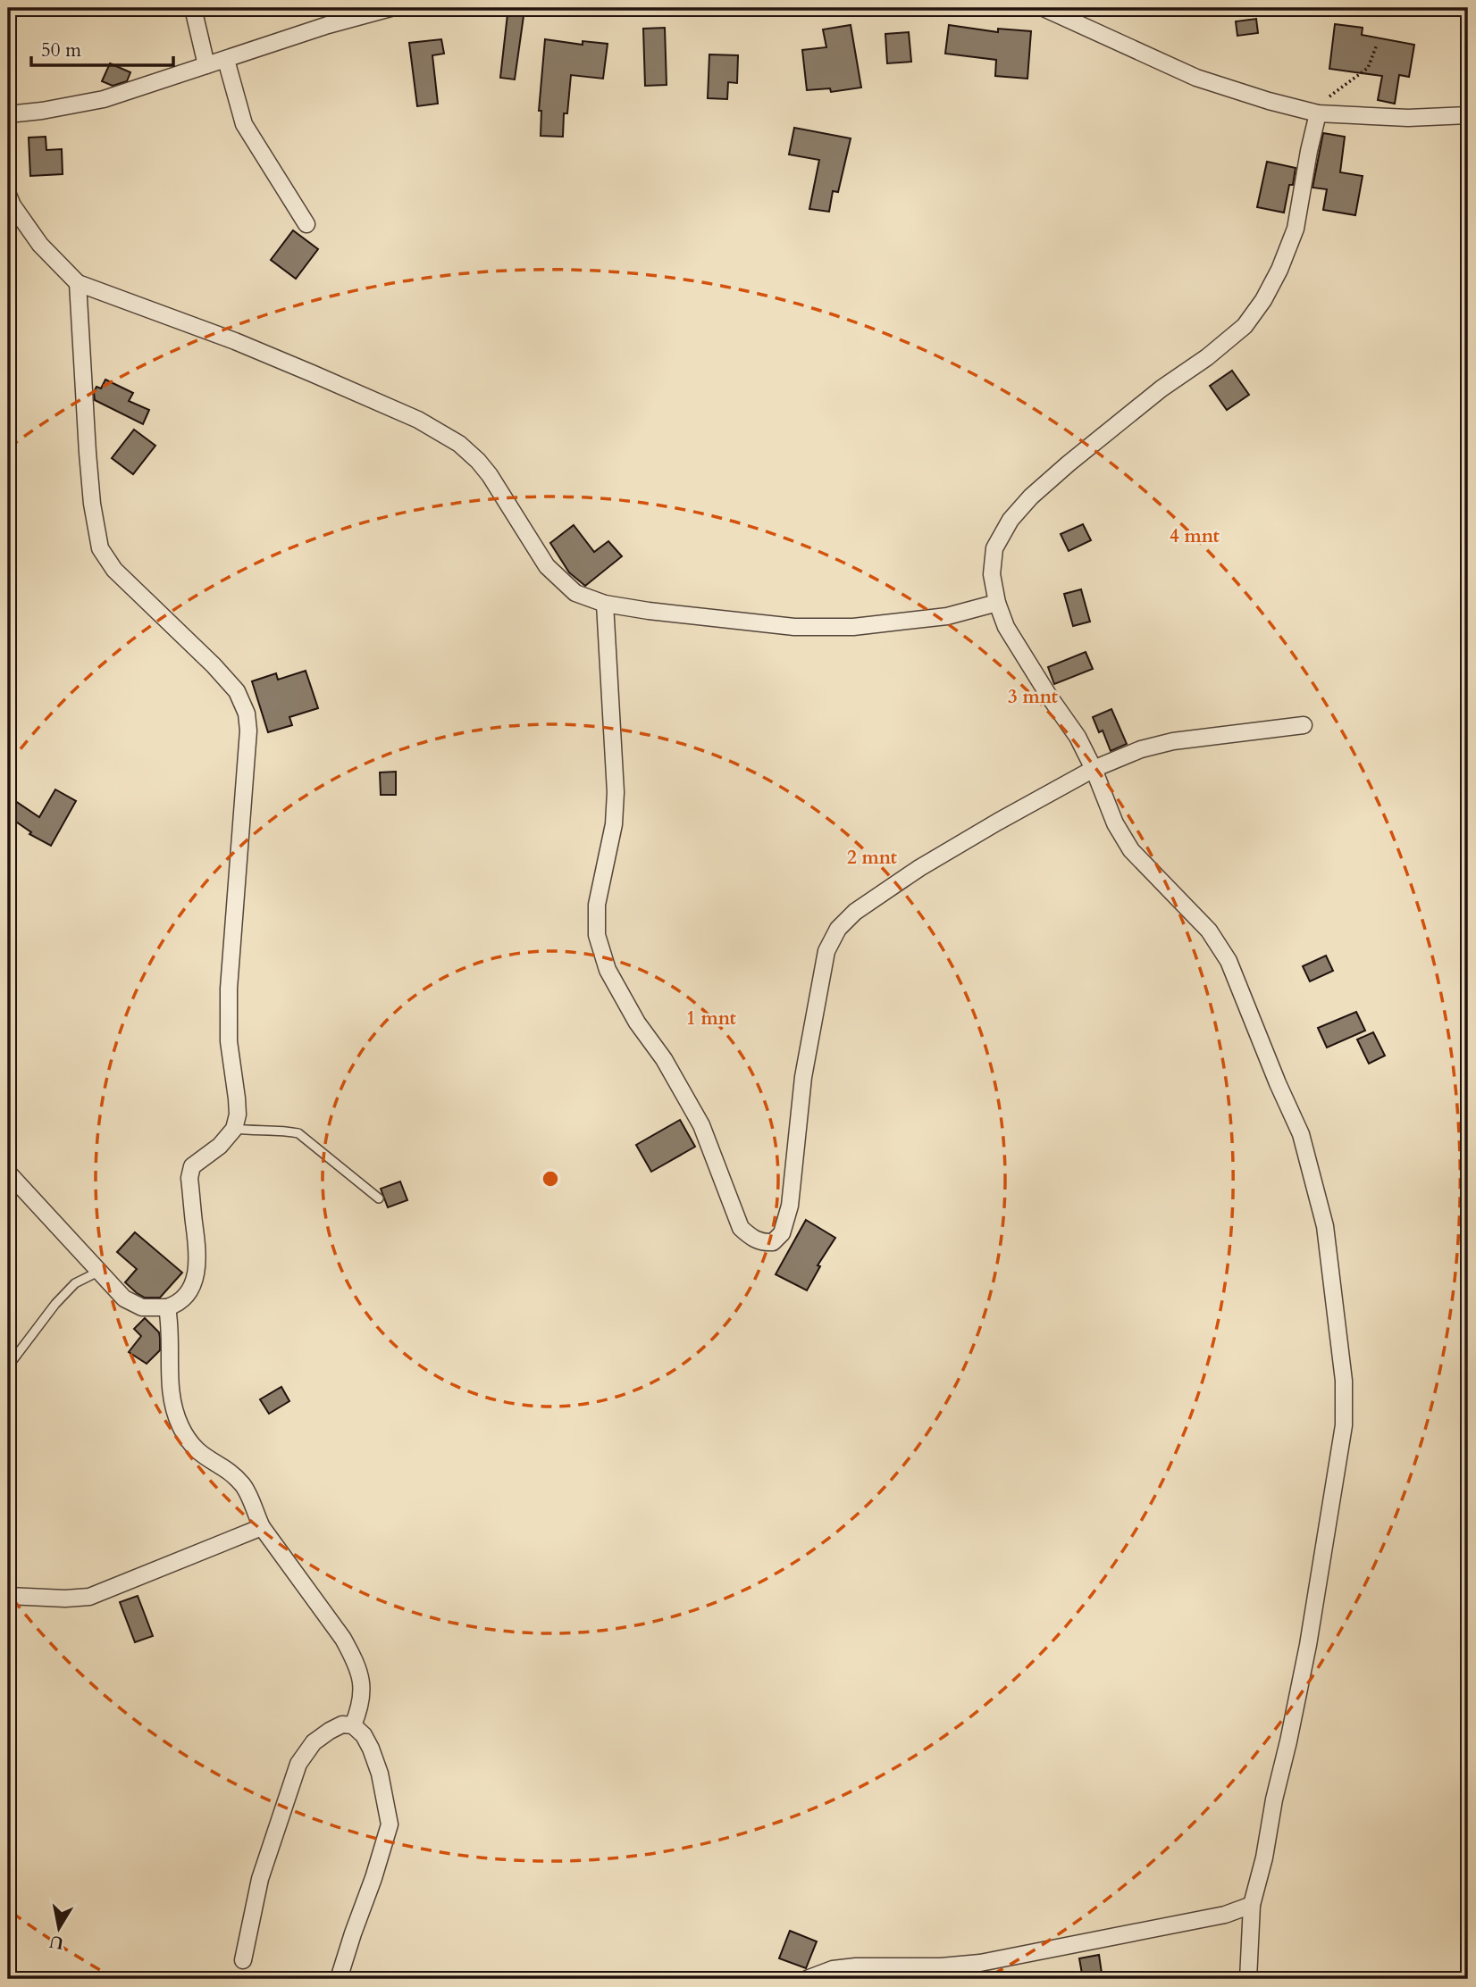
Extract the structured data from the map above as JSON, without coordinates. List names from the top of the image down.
{
  "scale_bar": "50 m",
  "north": "bottom",
  "rings": [
    "4 mnt",
    "3 mnt",
    "2 mnt",
    "1 mnt"
  ]
}
